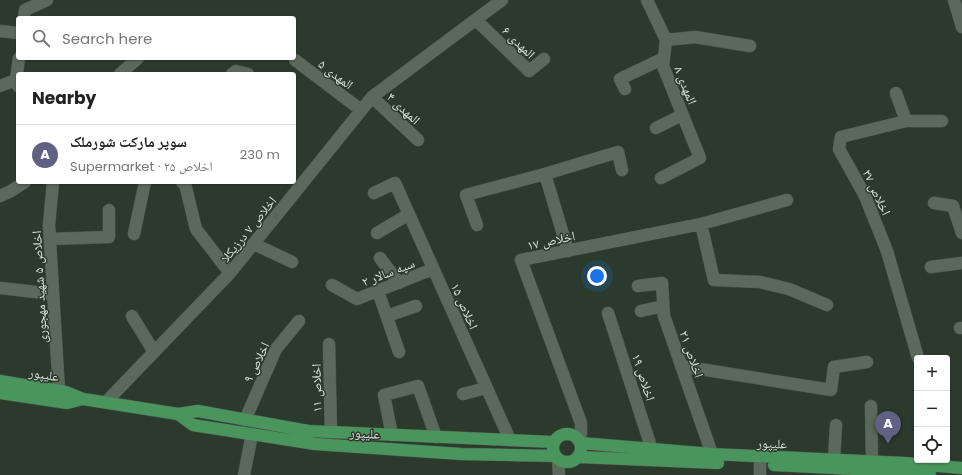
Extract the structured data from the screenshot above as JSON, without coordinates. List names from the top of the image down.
{
  "streets": {
    "main road": ["علیپور"],
    "street": [
      "المهدی ۶",
      "المهدی ۵",
      "المهدی ۸",
      "المهدی ۴",
      "اخلاص ۲۷",
      "اخلاص ۷ درزیکلا",
      "اخلاص ۱۷",
      "سپه سالار ۲",
      "اخلاص ۵ شهید مهجوری",
      "اخلاص ۱۵",
      "اخلاص ۲۱",
      "اخلاص ۹",
      "اخلاص ۱۹",
      "اخلاص ۱۱"
    ]
  },
  "crossings": [
    ["المهدی ۶", "اخلاص ۷ درزیکلا"],
    ["المهدی ۵", "اخلاص ۷ درزیکلا"],
    ["المهدی ۴", "اخلاص ۷ درزیکلا"],
    ["اخلاص ۷ درزیکلا", "علیپور"],
    ["اخلاص ۱۷", "علیپور"],
    ["سپه سالار ۲", "اخلاص ۱۵"],
    ["اخلاص ۵ شهید مهجوری", "علیپور"],
    ["اخلاص ۱۵", "علیپور"],
    ["اخلاص ۲۱", "علیپور"],
    ["اخلاص ۹", "علیپور"],
    ["علیپور", "اخلاص ۱۹"],
    ["علیپور", "اخلاص ۱۱"]
  ],
  "page": {
    "search": "Search here",
    "heading": "Nearby",
    "list": [
      {
        "mark": "A",
        "name": "سوپر مارکت شورملک",
        "note": "Supermarket · اخلاص ۲۵",
        "value": "230 m"
      }
    ],
    "map_buttons": ["+", "−"],
    "pins": "A"
  }
}
